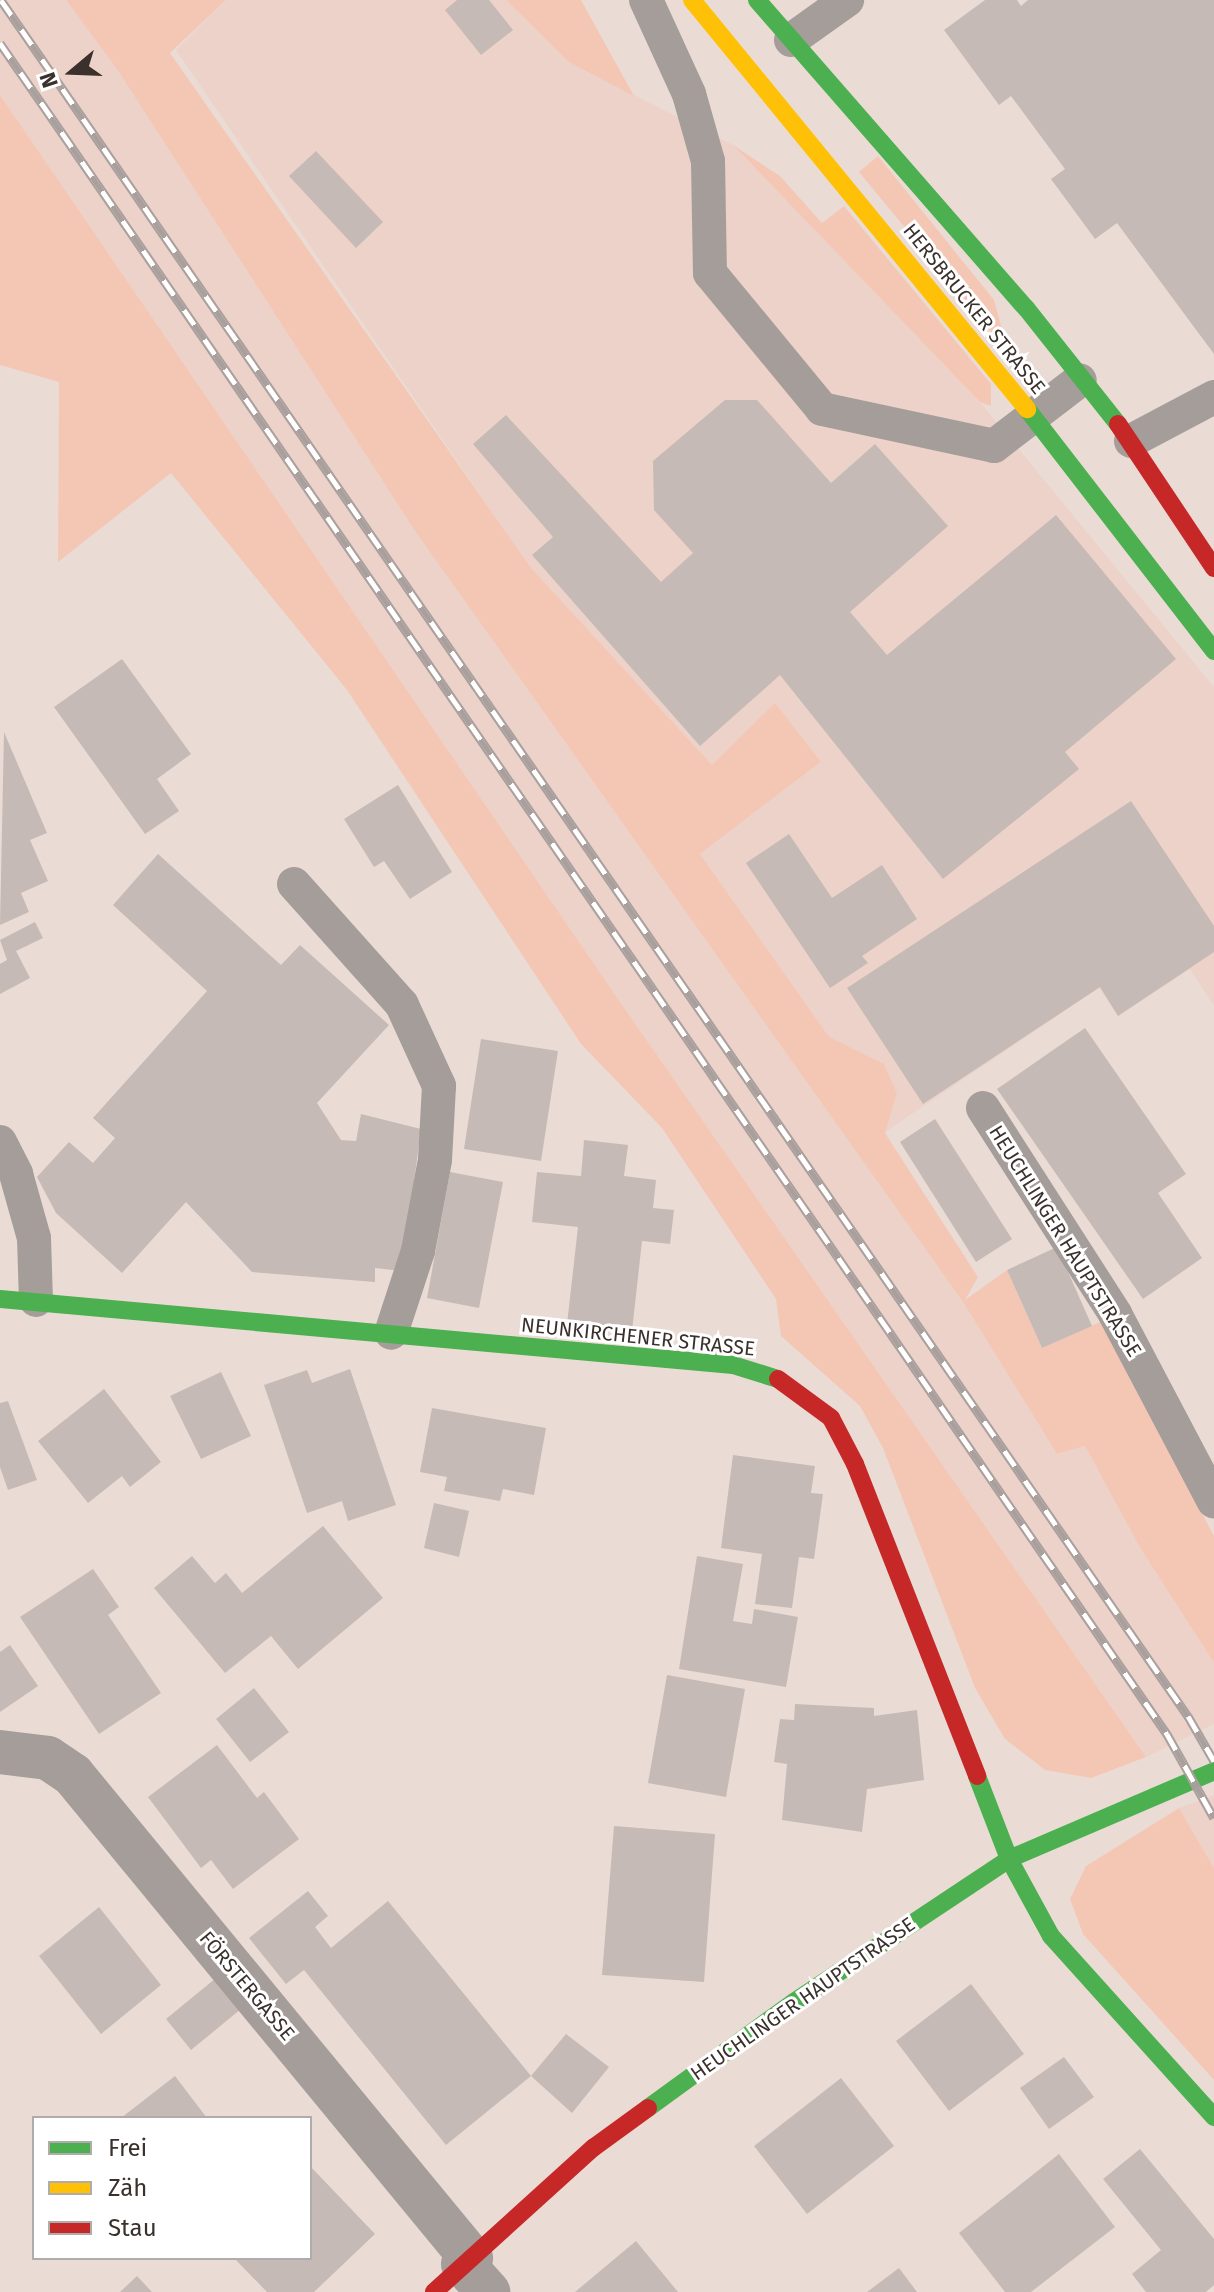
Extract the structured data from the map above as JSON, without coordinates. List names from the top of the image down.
{
  "streets": {
    "street": [
      "HERSBRUCKER STRASSE",
      "HEUCHLINGER HAUPTSTRASSE",
      "NEUNKIRCHENER STRASSE",
      "FÖRSTERGASSE"
    ]
  },
  "crossings": [
    ["HEUCHLINGER HAUPTSTRASSE", "NEUNKIRCHENER STRASSE"],
    ["HEUCHLINGER HAUPTSTRASSE", "FÖRSTERGASSE"]
  ],
  "legend": ["Frei", "Zäh", "Stau"],
  "north": "left"
}
